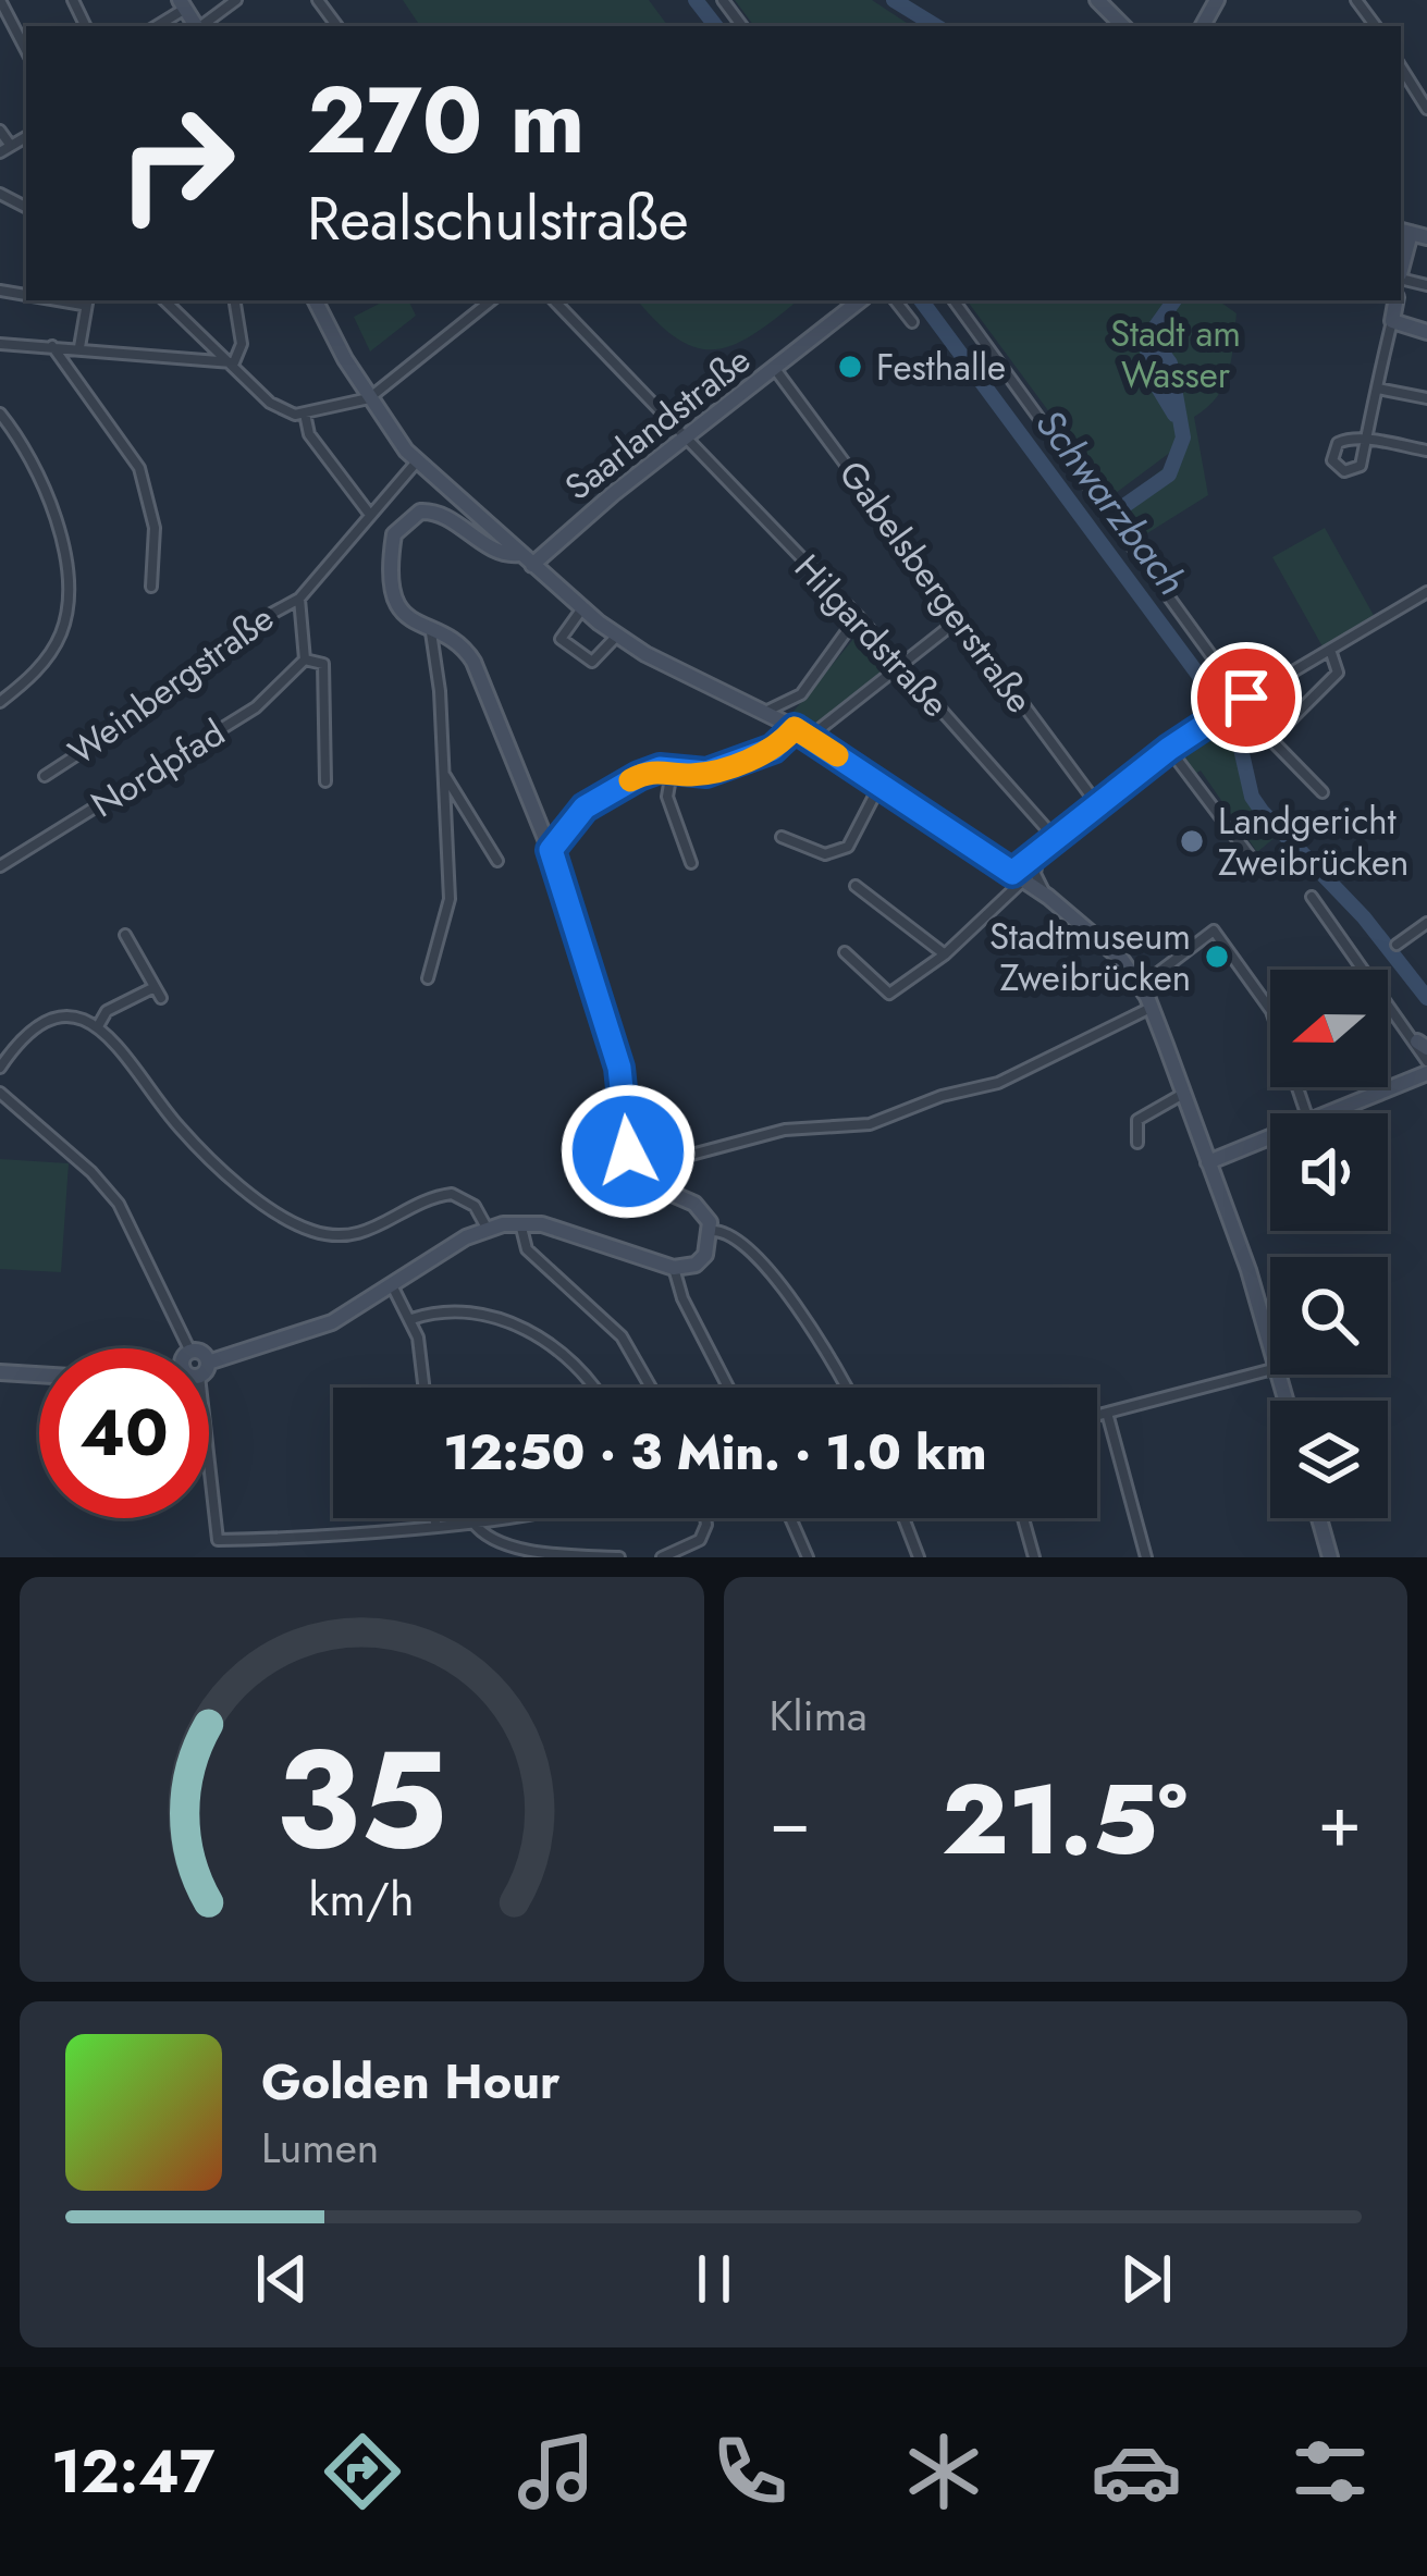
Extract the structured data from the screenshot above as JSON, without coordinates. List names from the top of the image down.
{
  "streets": {
    "main road": ["Saarlandstraße"],
    "street": [
      "Gabelsbergerstraße",
      "Hilgardstraße",
      "Weinbergstraße",
      "Nordpfad"
    ]
  },
  "crossings": [
    ["Saarlandstraße", "Gabelsbergerstraße"],
    ["Saarlandstraße", "Hilgardstraße"]
  ],
  "water": ["Schwarzbach"],
  "parks": ["Stadt am Wasser"],
  "places": ["Festhalle", "Landgericht Zweibrücken", "Stadtmuseum Zweibrücken"],
  "north": "left",
  "page": {
    "turn": ["270 m", "Realschulstraße"],
    "limit": "40",
    "trip": "12:50 · 3 Min. · 1.0 km",
    "tile": "Klima",
    "heat": ["−", "21.5°", "+"],
    "song": ["Golden Hour", "Lumen"],
    "tabs": "12:47",
    "gauge": ["35", "km/h"]
  }
}
